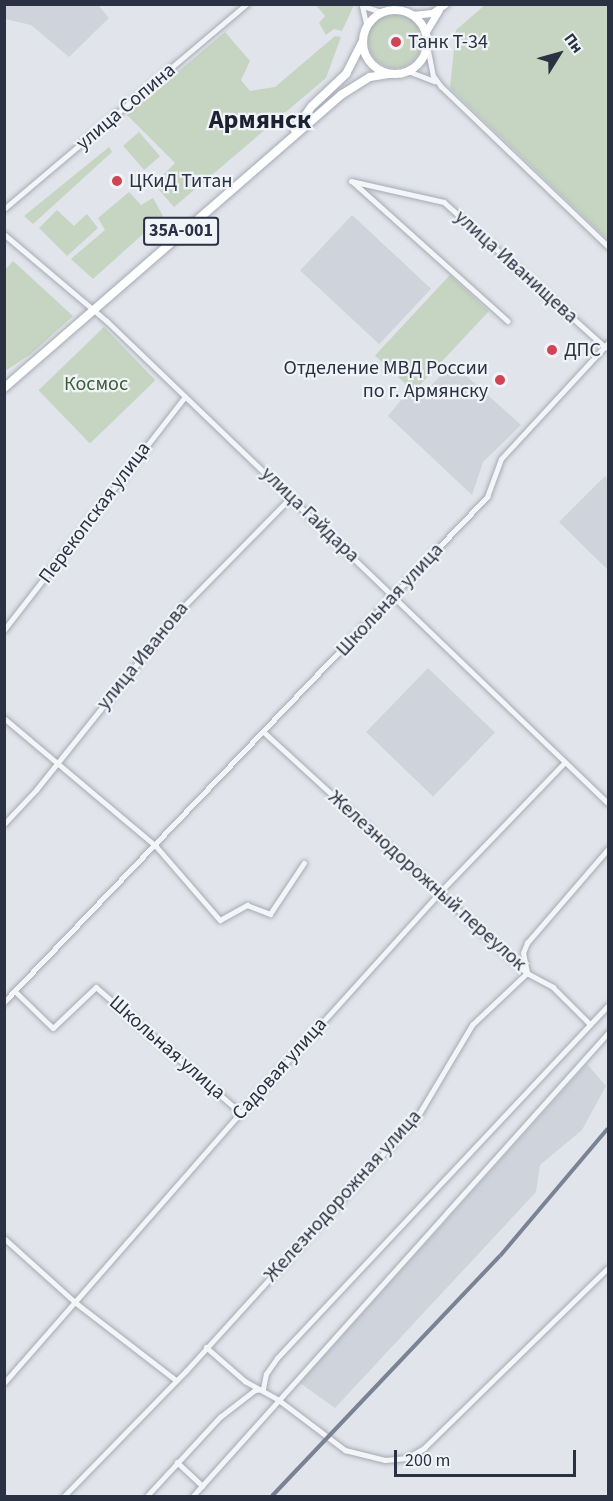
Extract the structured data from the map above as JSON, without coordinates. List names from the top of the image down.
{
  "streets": {
    "highway": ["35А-001"],
    "street": [
      "улица Сопина",
      "улица Иванищева",
      "Перекопская улица",
      "улица Гайдара",
      "Школьная улица",
      "улица Иванова",
      "Железнодорожный переулок",
      "Садовая улица",
      "Железнодорожная улица"
    ]
  },
  "crossings": [
    ["35А-001", "улица Гайдара"],
    ["улица Иванищева", "Школьная улица"],
    ["Перекопская улица", "улица Гайдара"],
    ["улица Гайдара", "Школьная улица"],
    ["улица Гайдара", "улица Иванова"],
    ["улица Гайдара", "Садовая улица"],
    ["Школьная улица", "Железнодорожный переулок"],
    ["Школьная улица", "Садовая улица"],
    ["Железнодорожный переулок", "Садовая улица"],
    ["Железнодорожный переулок", "Железнодорожная улица"]
  ],
  "districts": ["Армянск"],
  "parks": ["Космос"],
  "places": [
    "Танк Т-34",
    "ЦКиД Титан",
    "ДПС",
    "Отделение МВД России по г. Армянску"
  ],
  "scale_bar": "200 m",
  "north": "top right"
}
